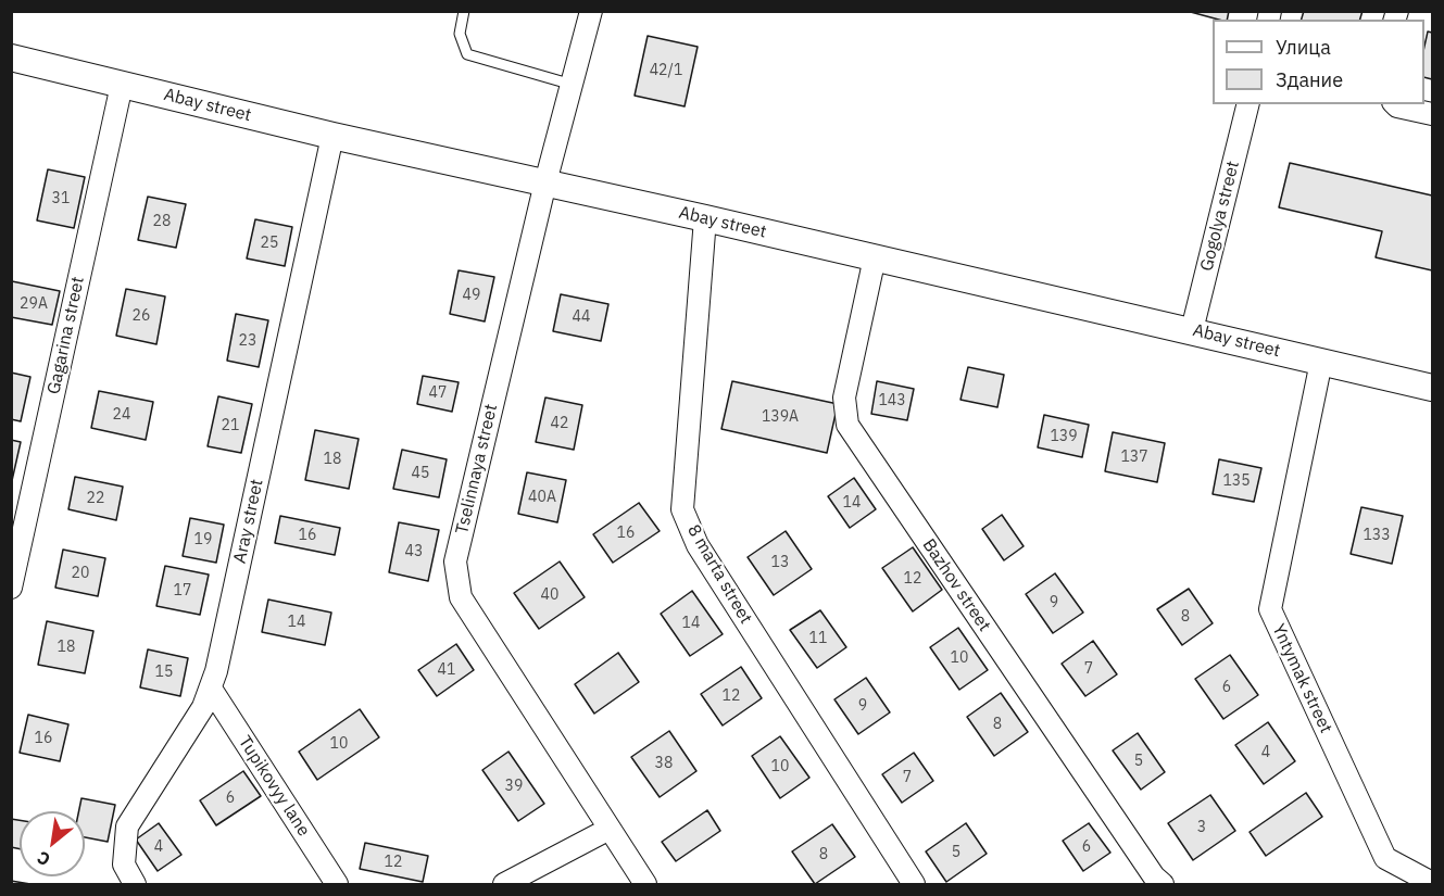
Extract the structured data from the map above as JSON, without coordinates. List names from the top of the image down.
{
  "streets": {
    "street": [
      "Abay street",
      "Gogolya street",
      "Gagarina street",
      "Tselinnaya street",
      "Aray street",
      "8 marta street",
      "Bazhov street",
      "Yntymak street",
      "Tupikovyy lane"
    ]
  },
  "crossings": [
    ["Abay street", "Gogolya street"],
    ["Abay street", "Gagarina street"],
    ["Abay street", "Tselinnaya street"],
    ["Abay street", "Aray street"],
    ["Abay street", "8 marta street"],
    ["Abay street", "Bazhov street"],
    ["Abay street", "Yntymak street"],
    ["Aray street", "Tupikovyy lane"]
  ],
  "house_numbers": [
    "42/1",
    "31",
    "28",
    "25",
    "49",
    "29А",
    "26",
    "44",
    "23",
    "47",
    "143",
    "24",
    "139А",
    "42",
    "21",
    "139",
    "137",
    "18",
    "45",
    "135",
    "40А",
    "22",
    "14",
    "16",
    "16",
    "133",
    "19",
    "43",
    "13",
    "20",
    "12",
    "17",
    "40",
    "9",
    "8",
    "14",
    "14",
    "11",
    "18",
    "10",
    "7",
    "41",
    "15",
    "6",
    "12",
    "9",
    "8",
    "16",
    "10",
    "4",
    "5",
    "38",
    "10",
    "7",
    "39",
    "6",
    "3",
    "4",
    "6",
    "5",
    "8",
    "12"
  ],
  "legend": ["Улица", "Здание"],
  "north": "bottom left"
}
